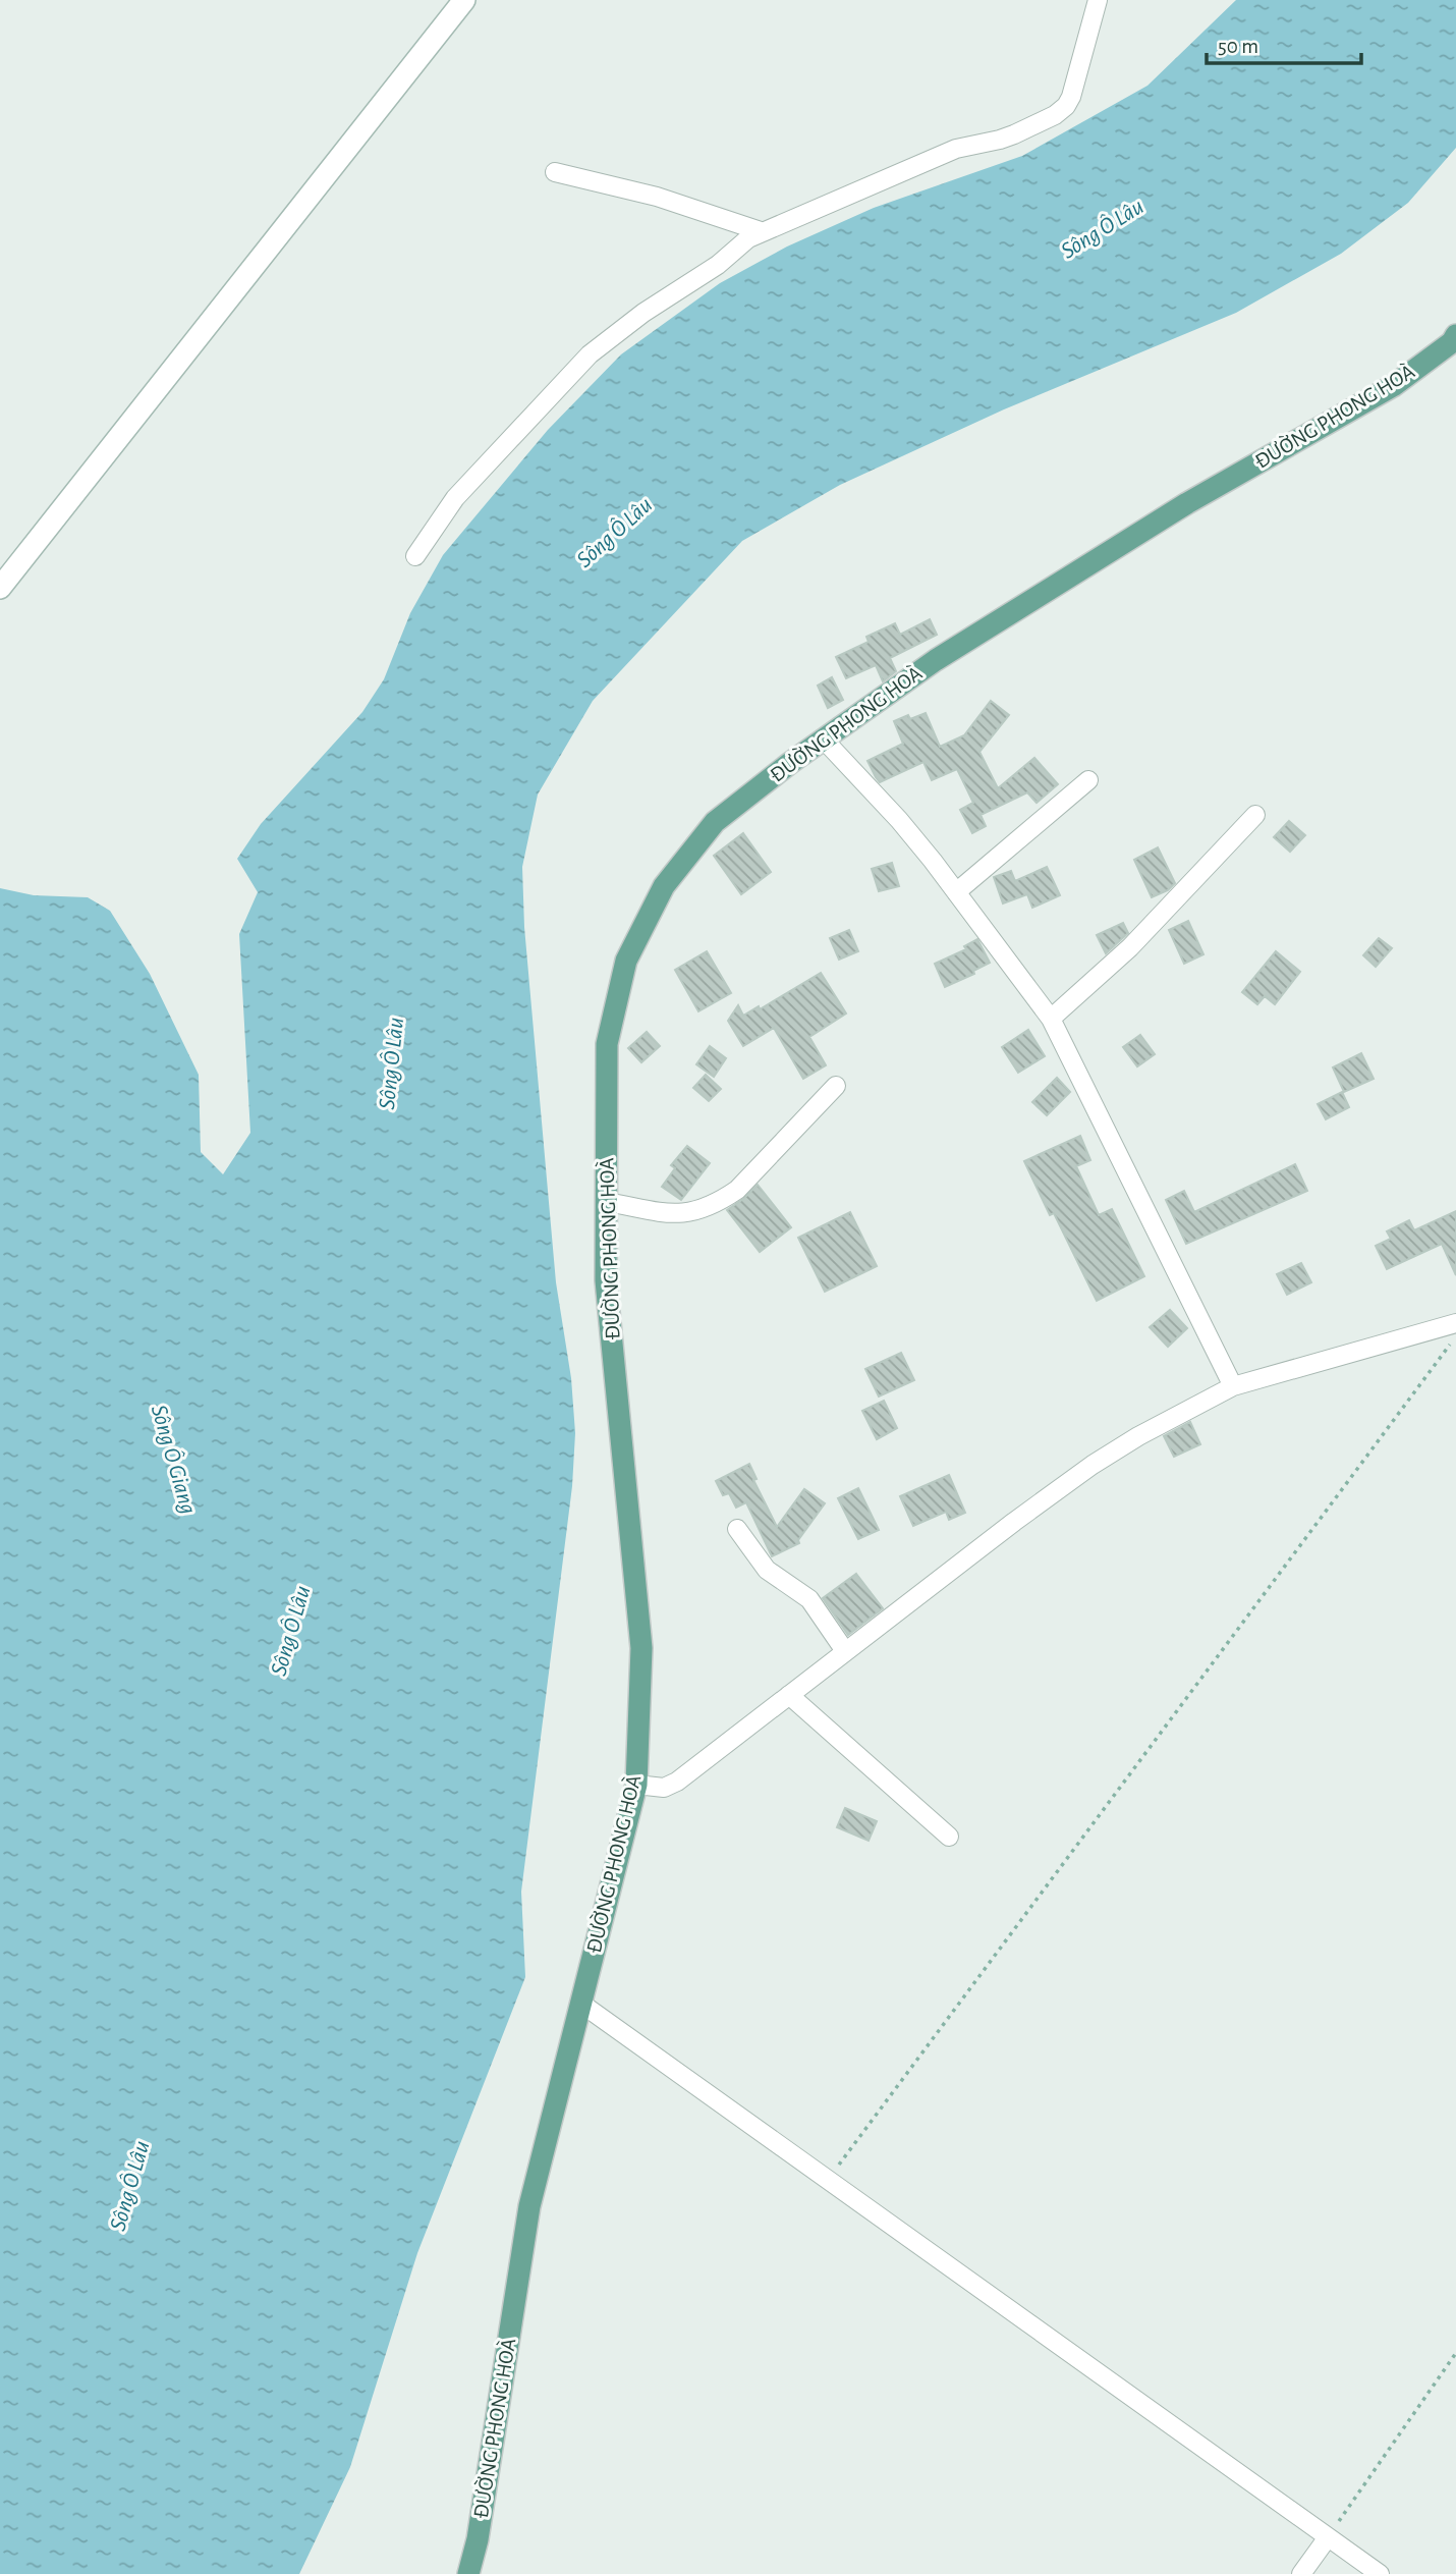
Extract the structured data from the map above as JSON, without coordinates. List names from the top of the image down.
{
  "streets": {
    "main road": ["ĐƯỜNG PHONG HOÀ"]
  },
  "water": ["Sông Ô Lâu", "Sông Ô Giang"],
  "scale_bar": "50 m"
}
